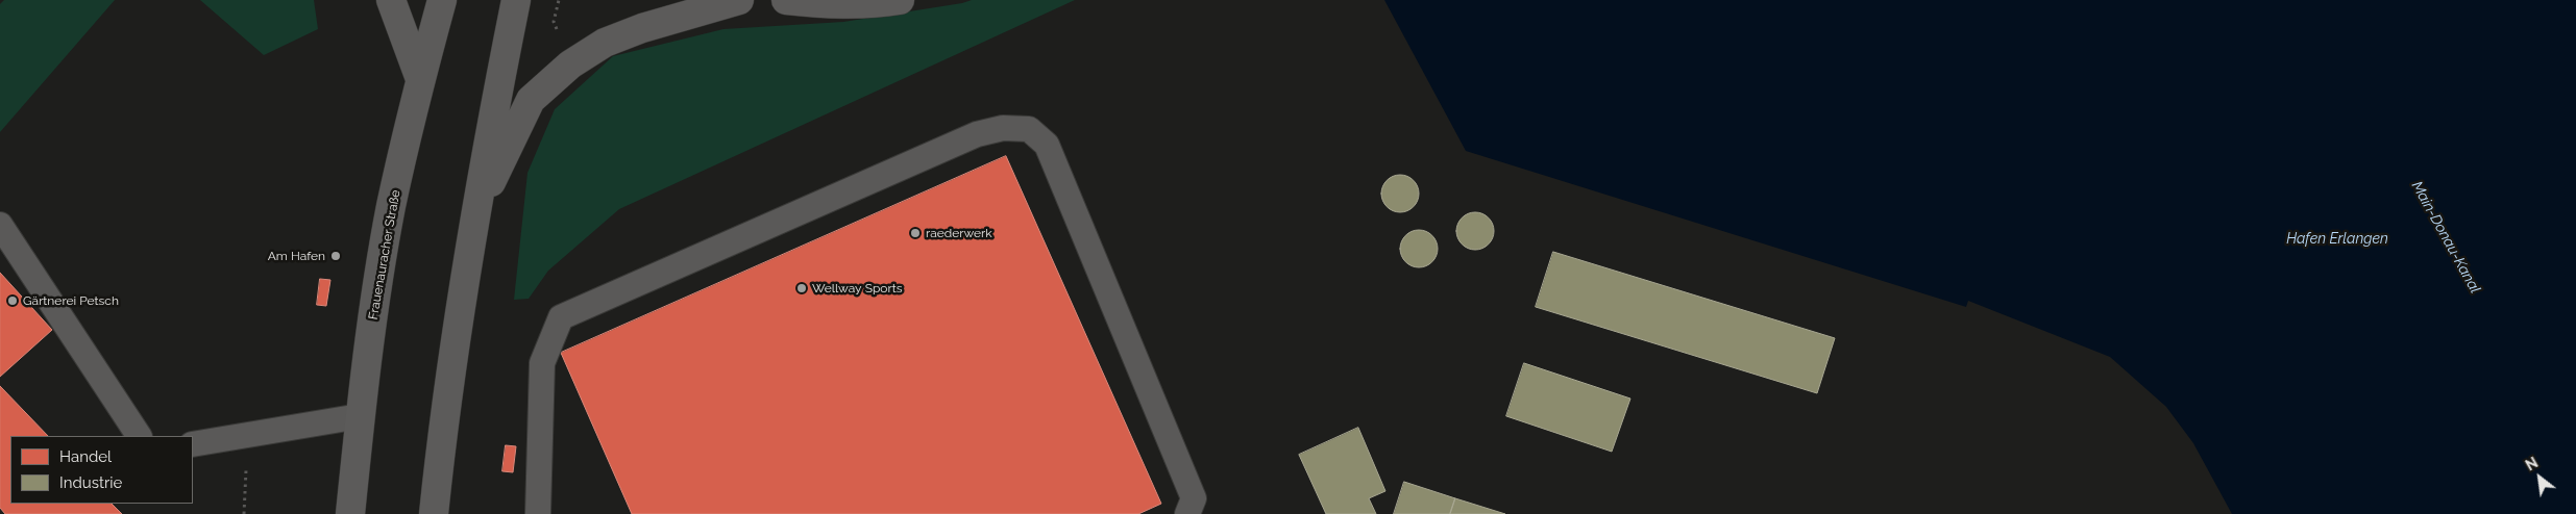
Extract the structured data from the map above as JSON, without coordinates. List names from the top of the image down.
{
  "streets": {
    "main road": ["Frauenauracher Straße"]
  },
  "water": ["Main-Donau-Kanal", "Hafen Erlangen"],
  "places": [
    "raederwerk",
    "Am Hafen",
    "Wellway Sports",
    "Gärtnerei Petsch"
  ],
  "legend": ["Handel", "Industrie"],
  "north": "top left"
}
